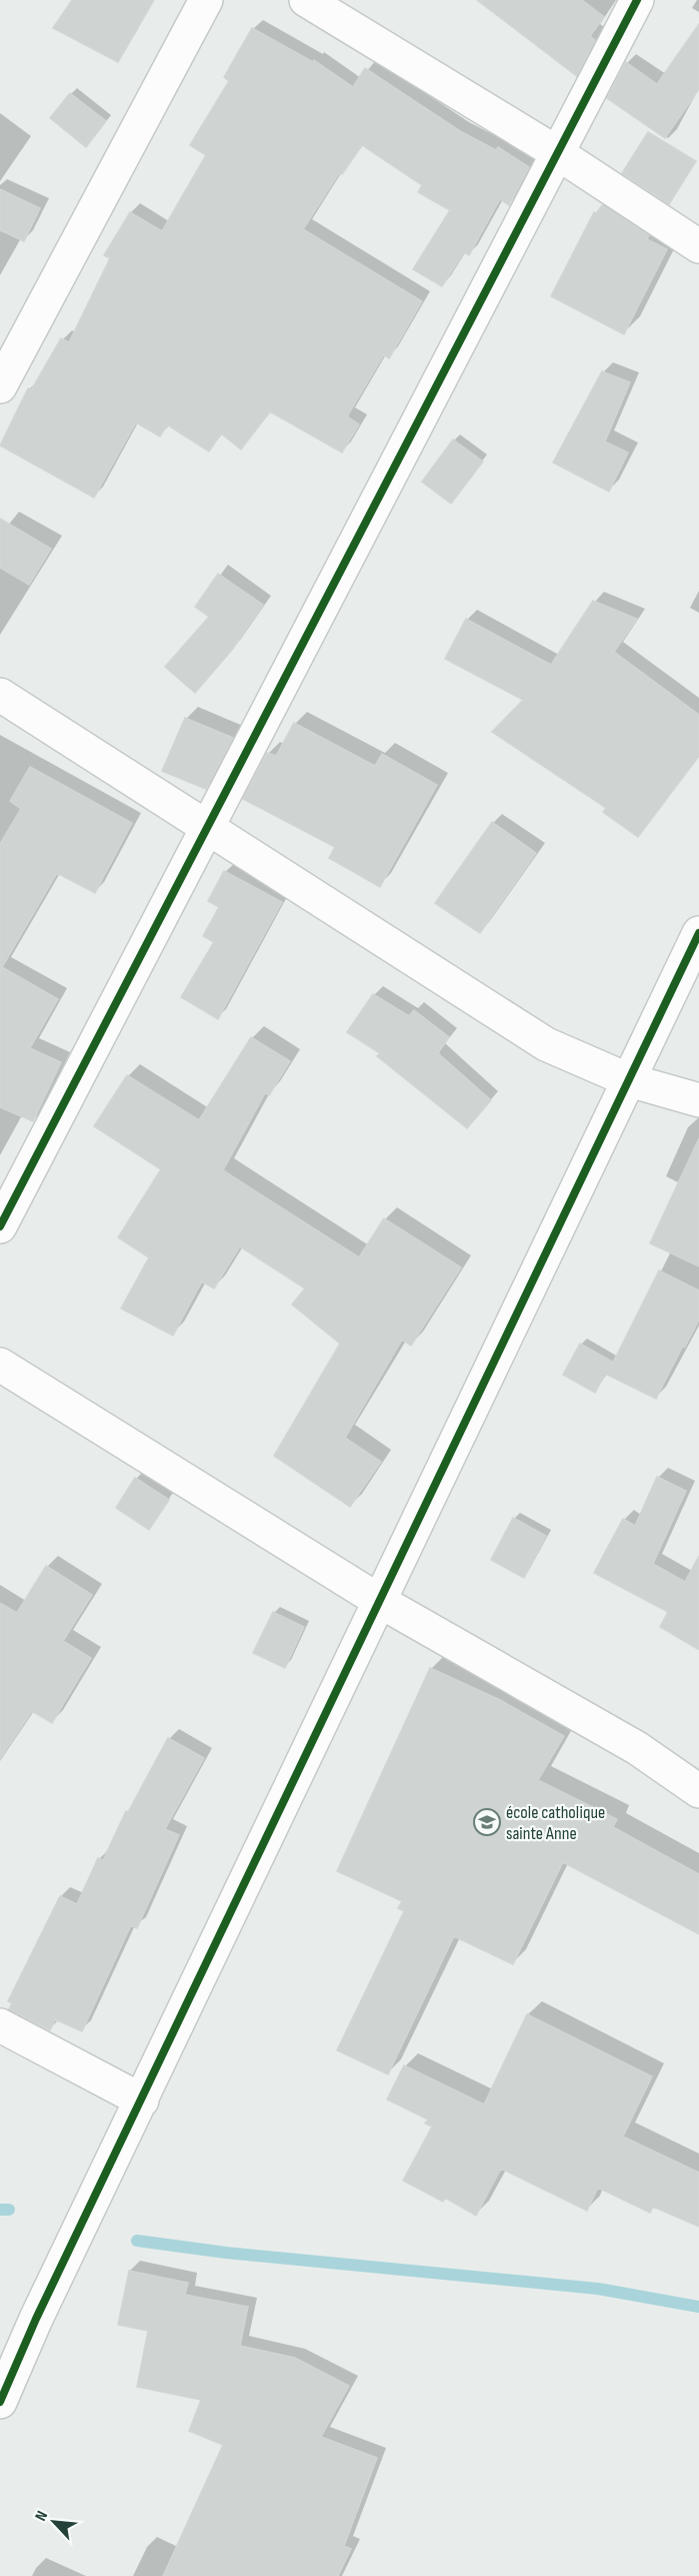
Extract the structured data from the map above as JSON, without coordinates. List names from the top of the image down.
{
  "places": {
    "school or university": ["école catholique sainte Anne"]
  },
  "north": "top left"
}
